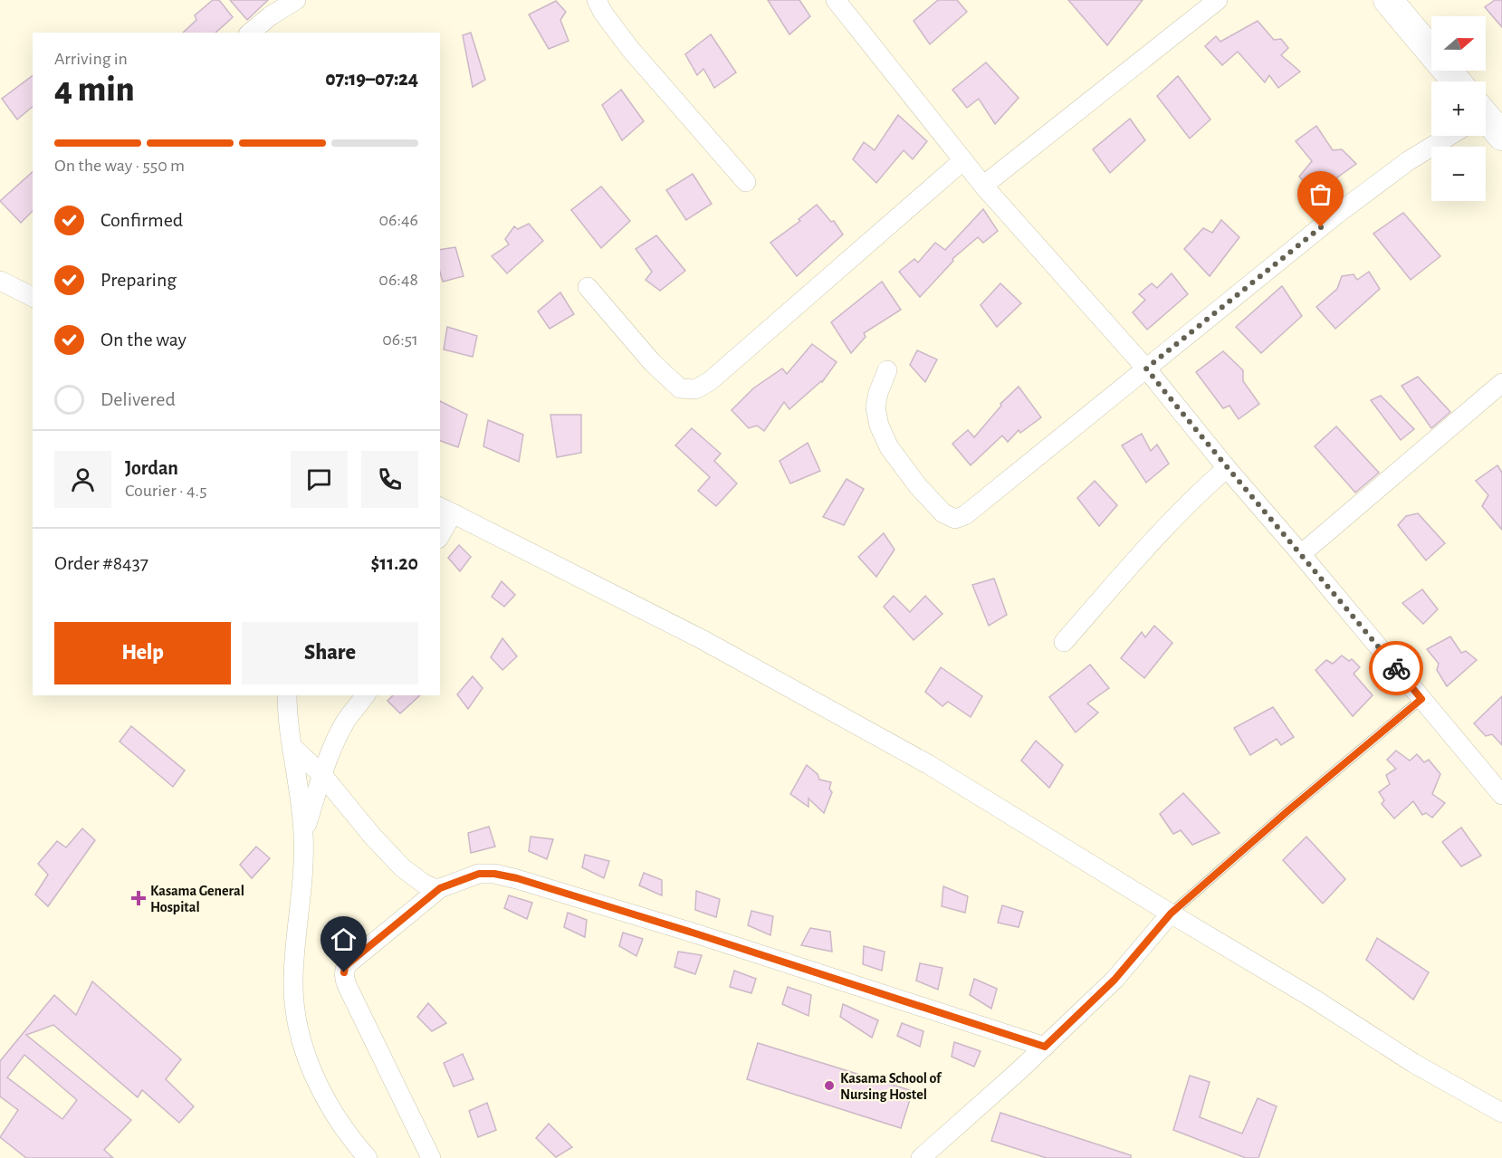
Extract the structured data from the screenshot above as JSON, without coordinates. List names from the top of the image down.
{
  "places": {
    "health": ["Kasama General Hospital"],
    "other": ["Kasama School of Nursing Hostel"]
  },
  "north": "right",
  "page": {
    "map_buttons": ["+", "−"],
    "heading": ["4 min", "Arriving in", "07:19–07:24"],
    "panel": [
      "Jordan",
      "Courier · 4.5",
      "Order #8437",
      "$11.20"
    ],
    "bar": "On the way · 550 m",
    "list": [
      ["Confirmed", "06:46"],
      ["Preparing", "06:48"],
      ["On the way", "06:51"],
      "Delivered"
    ],
    "buttons": ["Help", "Share"]
  }
}
